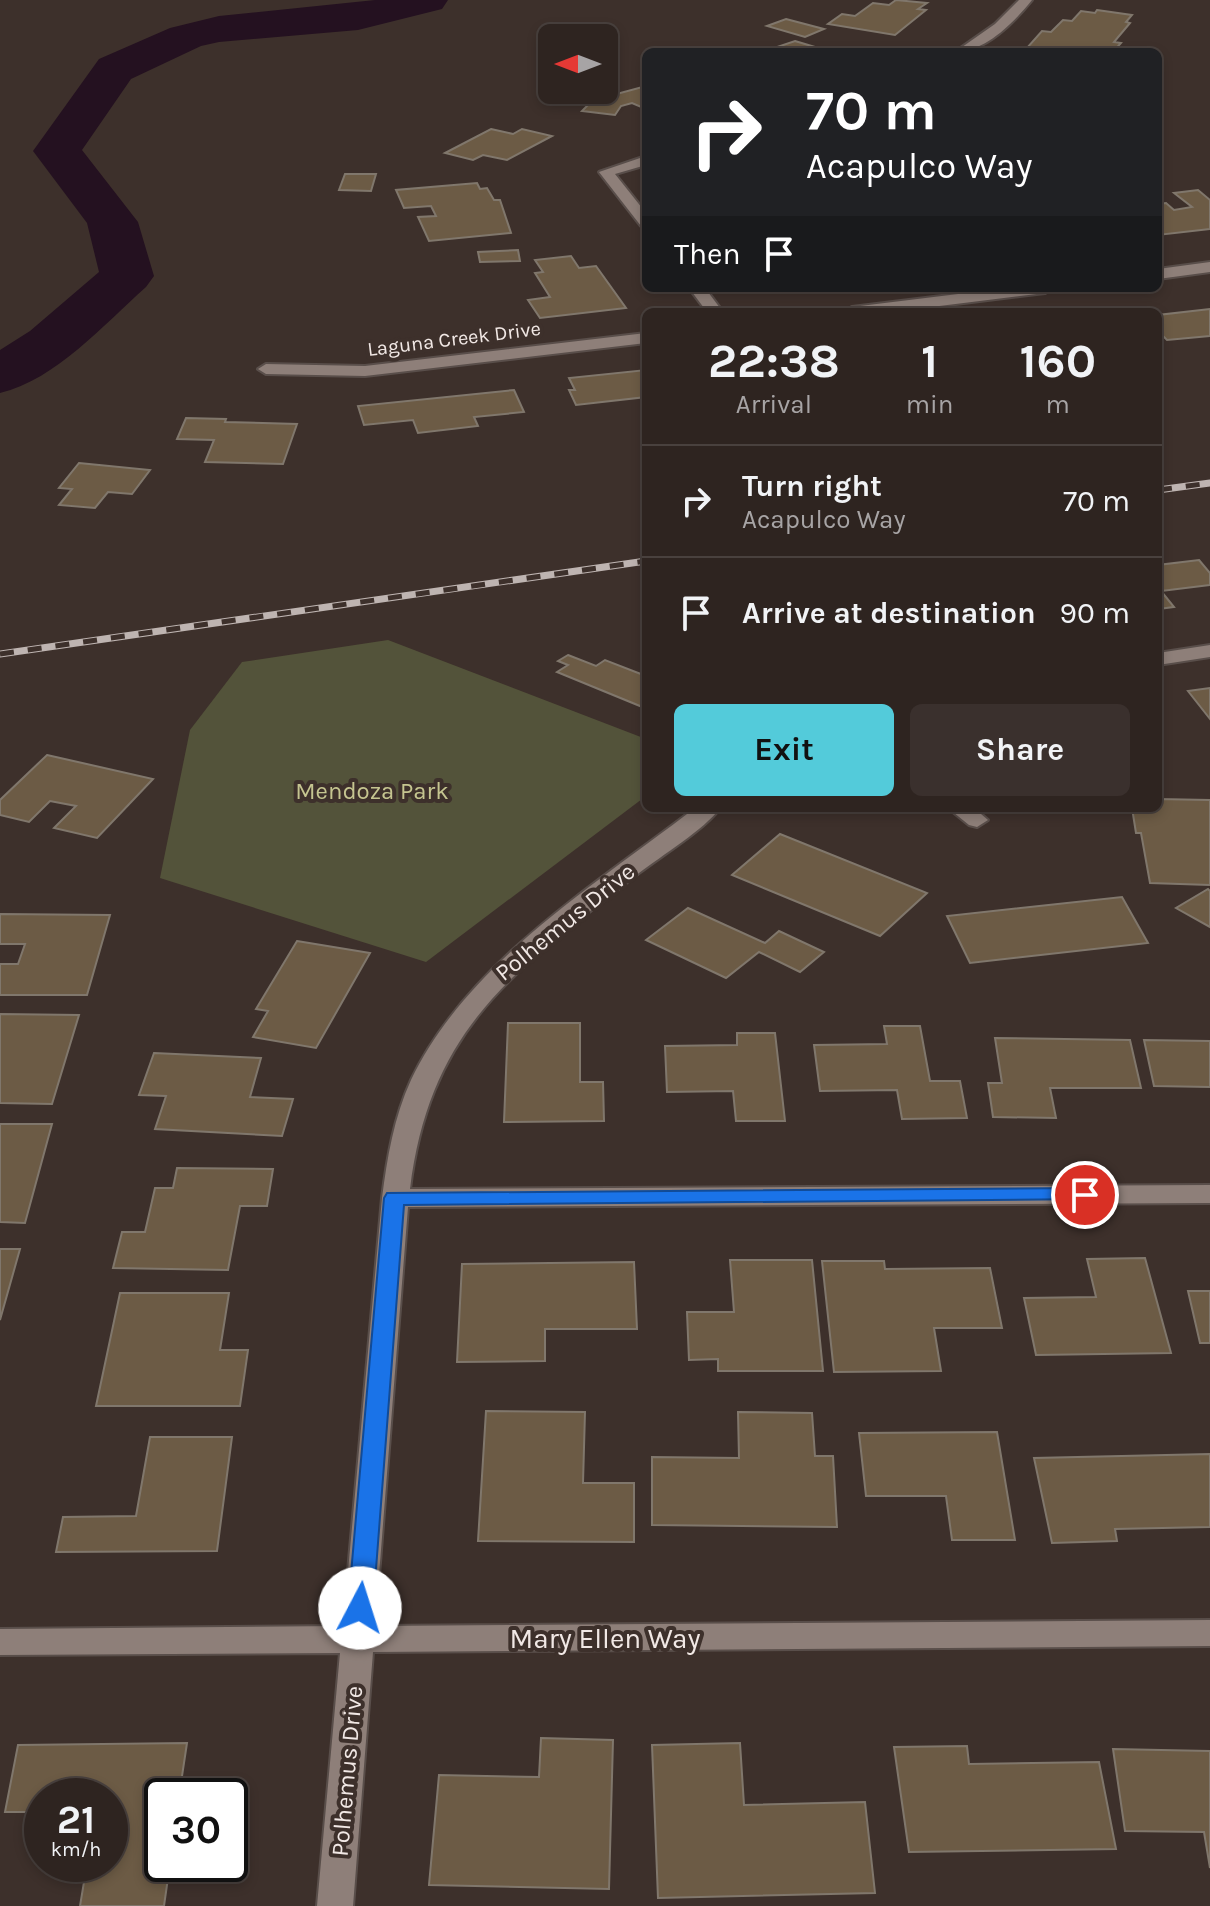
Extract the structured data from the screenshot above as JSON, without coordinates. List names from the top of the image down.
{
  "streets": {
    "street": ["Laguna Creek Drive", "Polhemus Drive", "Mary Ellen Way"]
  },
  "crossings": [
    ["Polhemus Drive", "Mary Ellen Way"]
  ],
  "parks": ["Mendoza Park"],
  "north": "left",
  "page": {
    "turn": ["70 m", "Acapulco Way"],
    "then": "Then",
    "eta": [
      "22:38",
      "Arrival",
      "1",
      "min",
      "160",
      "m"
    ],
    "list": [
      {
        "name": "Turn right",
        "note": "Acapulco Way",
        "value": "70 m"
      },
      {
        "name": "Arrive at destination",
        "value": "90 m"
      }
    ],
    "buttons": ["Exit", "Share"],
    "speed": "21 km/h",
    "limit": "30"
  }
}
